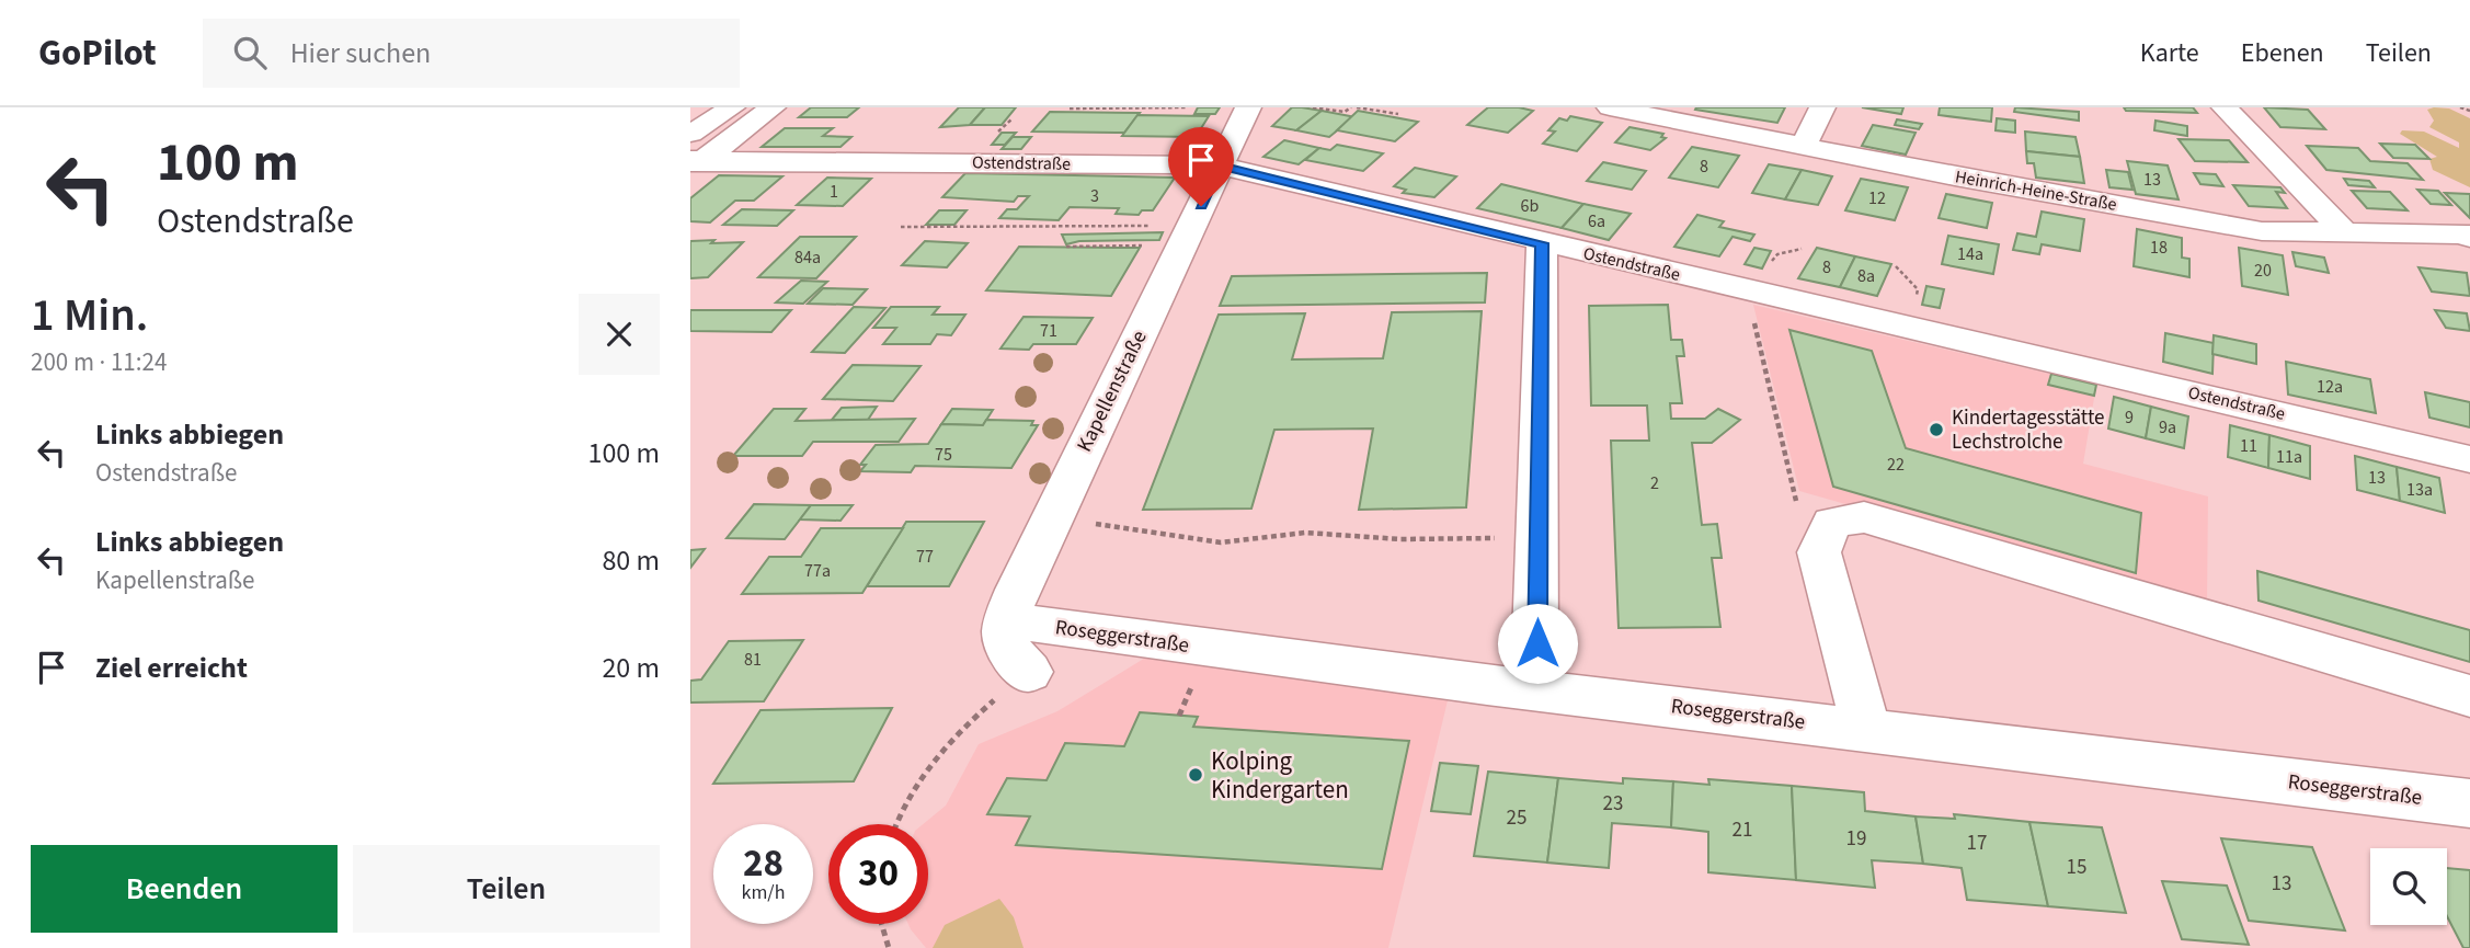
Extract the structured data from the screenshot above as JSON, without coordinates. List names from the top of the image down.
{
  "streets": {
    "street": [
      "Ostendstraße",
      "Heinrich-Heine-Straße",
      "Kapellenstraße",
      "Roseggerstraße"
    ]
  },
  "crossings": [
    ["Ostendstraße", "Kapellenstraße"],
    ["Kapellenstraße", "Roseggerstraße"]
  ],
  "places": ["Kindertagesstätte Lechstrolche", "Kolping Kindergarten"],
  "house_numbers": [
    "8",
    "13",
    "1",
    "3",
    "12",
    "6b",
    "6a",
    "18",
    "14a",
    "84a",
    "8",
    "20",
    "8a",
    "71",
    "12a",
    "9",
    "9a",
    "11",
    "75",
    "11a",
    "22",
    "13",
    "2",
    "13a",
    "77",
    "77a",
    "81",
    "23",
    "25",
    "21",
    "19",
    "17",
    "15",
    "13"
  ],
  "page": {
    "header": "GoPilot",
    "search": "Hier suchen",
    "nav": ["Karte", "Ebenen", "Teilen"],
    "turn": ["100 m", "Ostendstraße"],
    "heading": ["1 Min.", "200 m · 11:24"],
    "list": [
      {
        "name": "Links abbiegen",
        "note": "Ostendstraße",
        "value": "100 m"
      },
      {
        "name": "Links abbiegen",
        "note": "Kapellenstraße",
        "value": "80 m"
      },
      {
        "name": "Ziel erreicht",
        "value": "20 m"
      }
    ],
    "speed": "28 km/h",
    "limit": "30",
    "buttons": ["Beenden", "Teilen"]
  }
}
